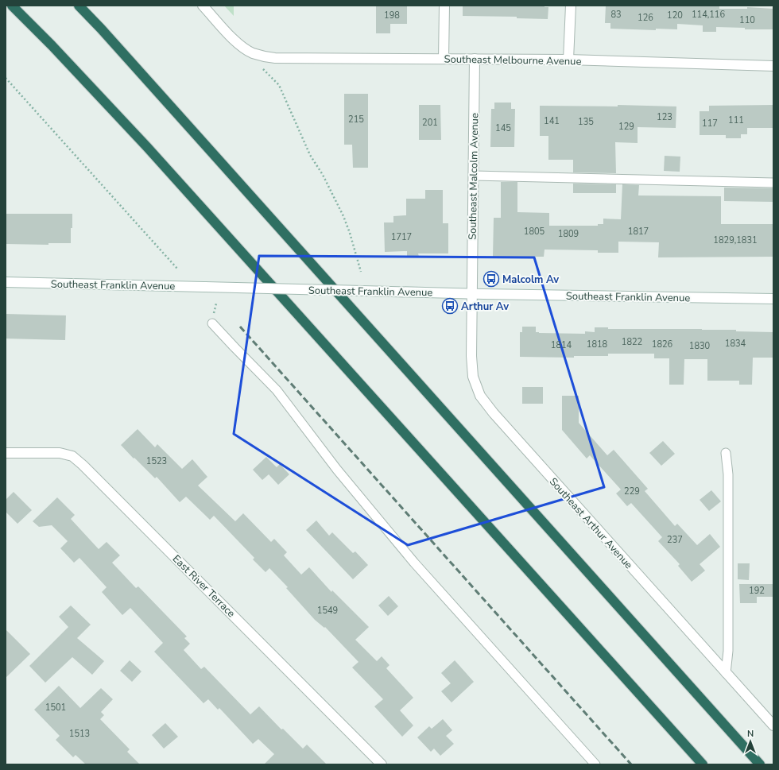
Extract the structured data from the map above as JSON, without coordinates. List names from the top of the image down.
{
  "streets": {
    "street": [
      "Southeast Melbourne Avenue",
      "Southeast Malcolm Avenue",
      "Southeast Franklin Avenue",
      "Southeast Arthur Avenue",
      "East River Terrace"
    ]
  },
  "crossings": [
    ["Southeast Melbourne Avenue", "Southeast Malcolm Avenue"],
    ["Southeast Malcolm Avenue", "Southeast Franklin Avenue"],
    ["Southeast Malcolm Avenue", "Southeast Arthur Avenue"],
    ["Southeast Franklin Avenue", "Southeast Arthur Avenue"]
  ],
  "places": {
    "bus stop": ["Malcolm Av", "Arthur Av"]
  },
  "house_numbers": [
    "83",
    "114,116",
    "198",
    "120",
    "126",
    "110",
    "123",
    "215",
    "111",
    "141",
    "135",
    "201",
    "117",
    "129",
    "145",
    "1805",
    "1817",
    "1809",
    "1717",
    "1829,1831",
    "1822",
    "1834",
    "1818",
    "1826",
    "1814",
    "1830",
    "1523",
    "229",
    "237",
    "192",
    "1549",
    "1501",
    "1513"
  ],
  "north": "top"
}
